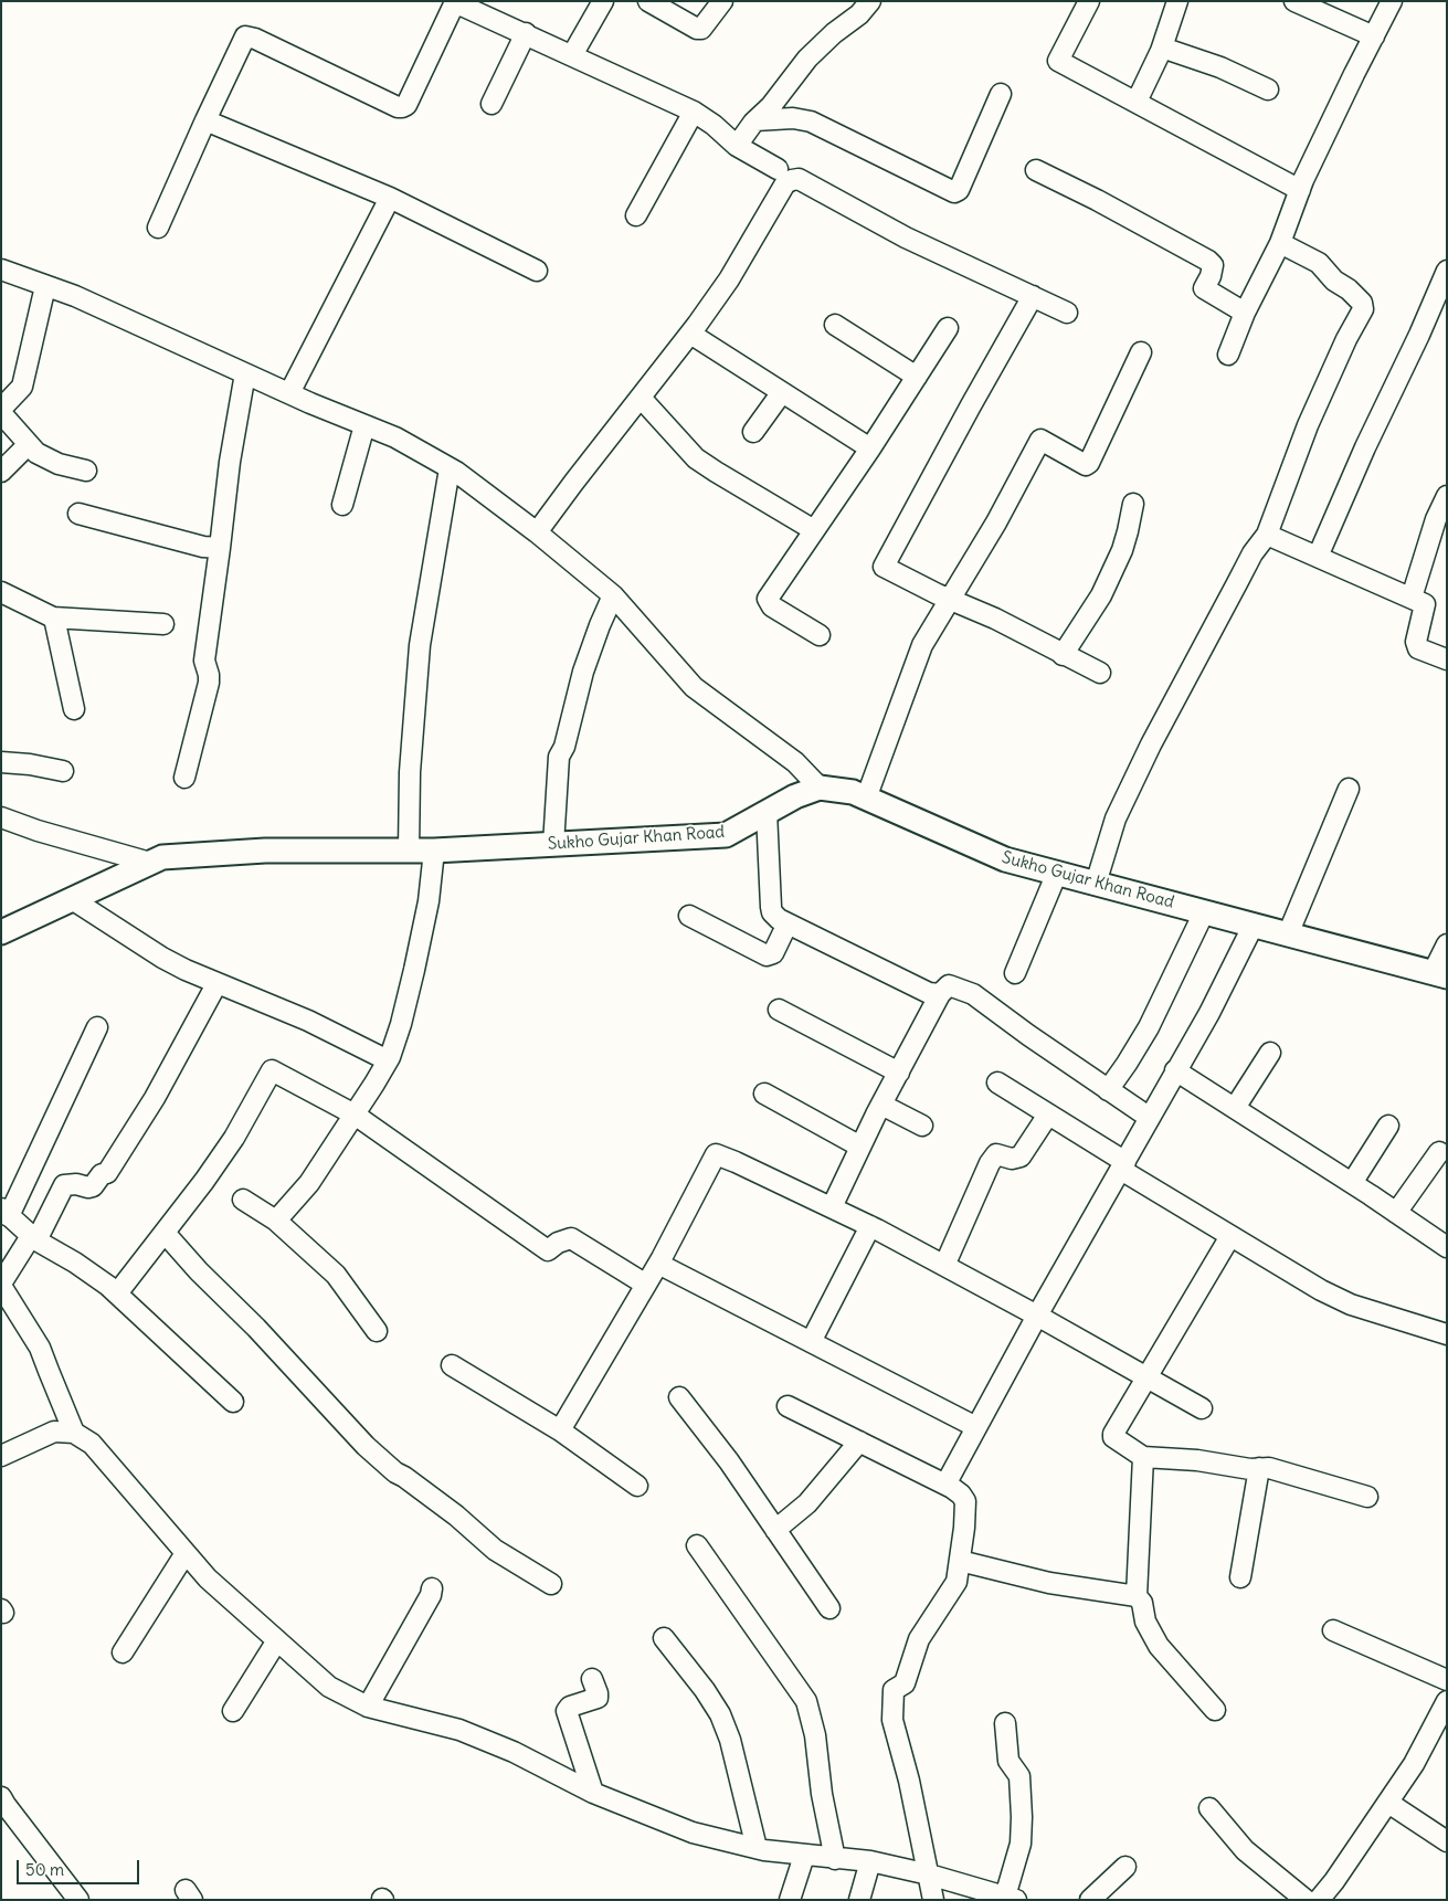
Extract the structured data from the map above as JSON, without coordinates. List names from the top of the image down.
{
  "streets": {
    "main road": ["Sukho Gujar Khan Road"]
  },
  "scale_bar": "50 m"
}
